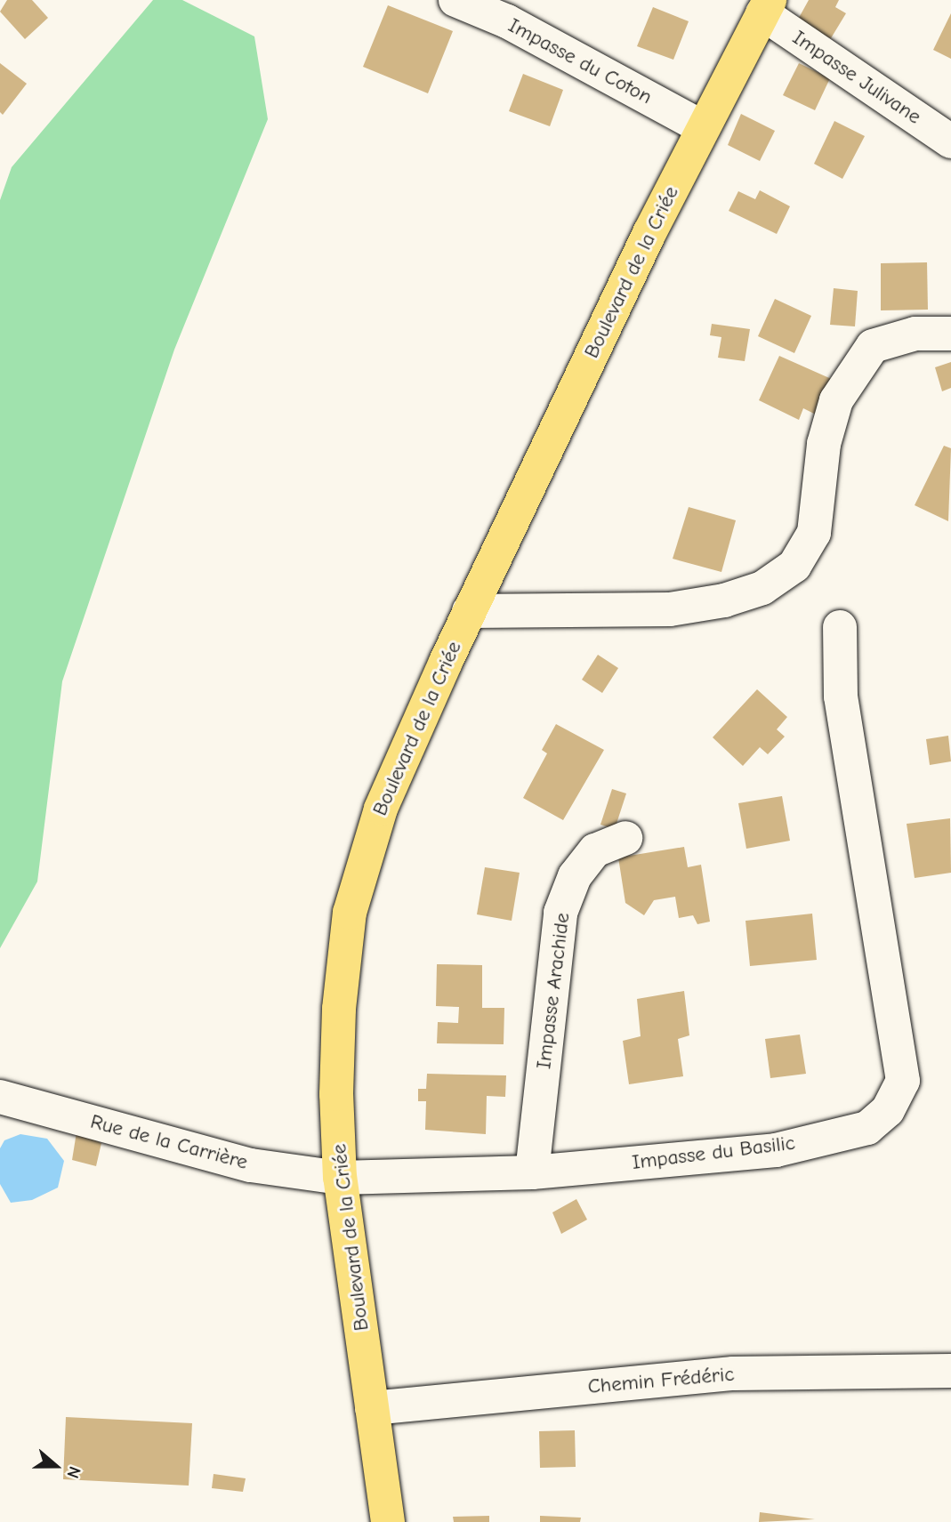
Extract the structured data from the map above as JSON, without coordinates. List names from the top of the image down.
{
  "streets": {
    "main road": ["Boulevard de la Criée"],
    "street": [
      "Impasse du Coton",
      "Impasse Julivane",
      "Impasse Arachide",
      "Rue de la Carrière",
      "Impasse du Basilic",
      "Chemin Frédéric"
    ]
  },
  "crossings": [
    ["Impasse du Coton", "Boulevard de la Criée"],
    ["Impasse Julivane", "Boulevard de la Criée"],
    ["Boulevard de la Criée", "Rue de la Carrière"],
    ["Boulevard de la Criée", "Impasse du Basilic"],
    ["Boulevard de la Criée", "Chemin Frédéric"],
    ["Impasse Arachide", "Impasse du Basilic"],
    ["Rue de la Carrière", "Impasse du Basilic"]
  ],
  "north": "right"
}
